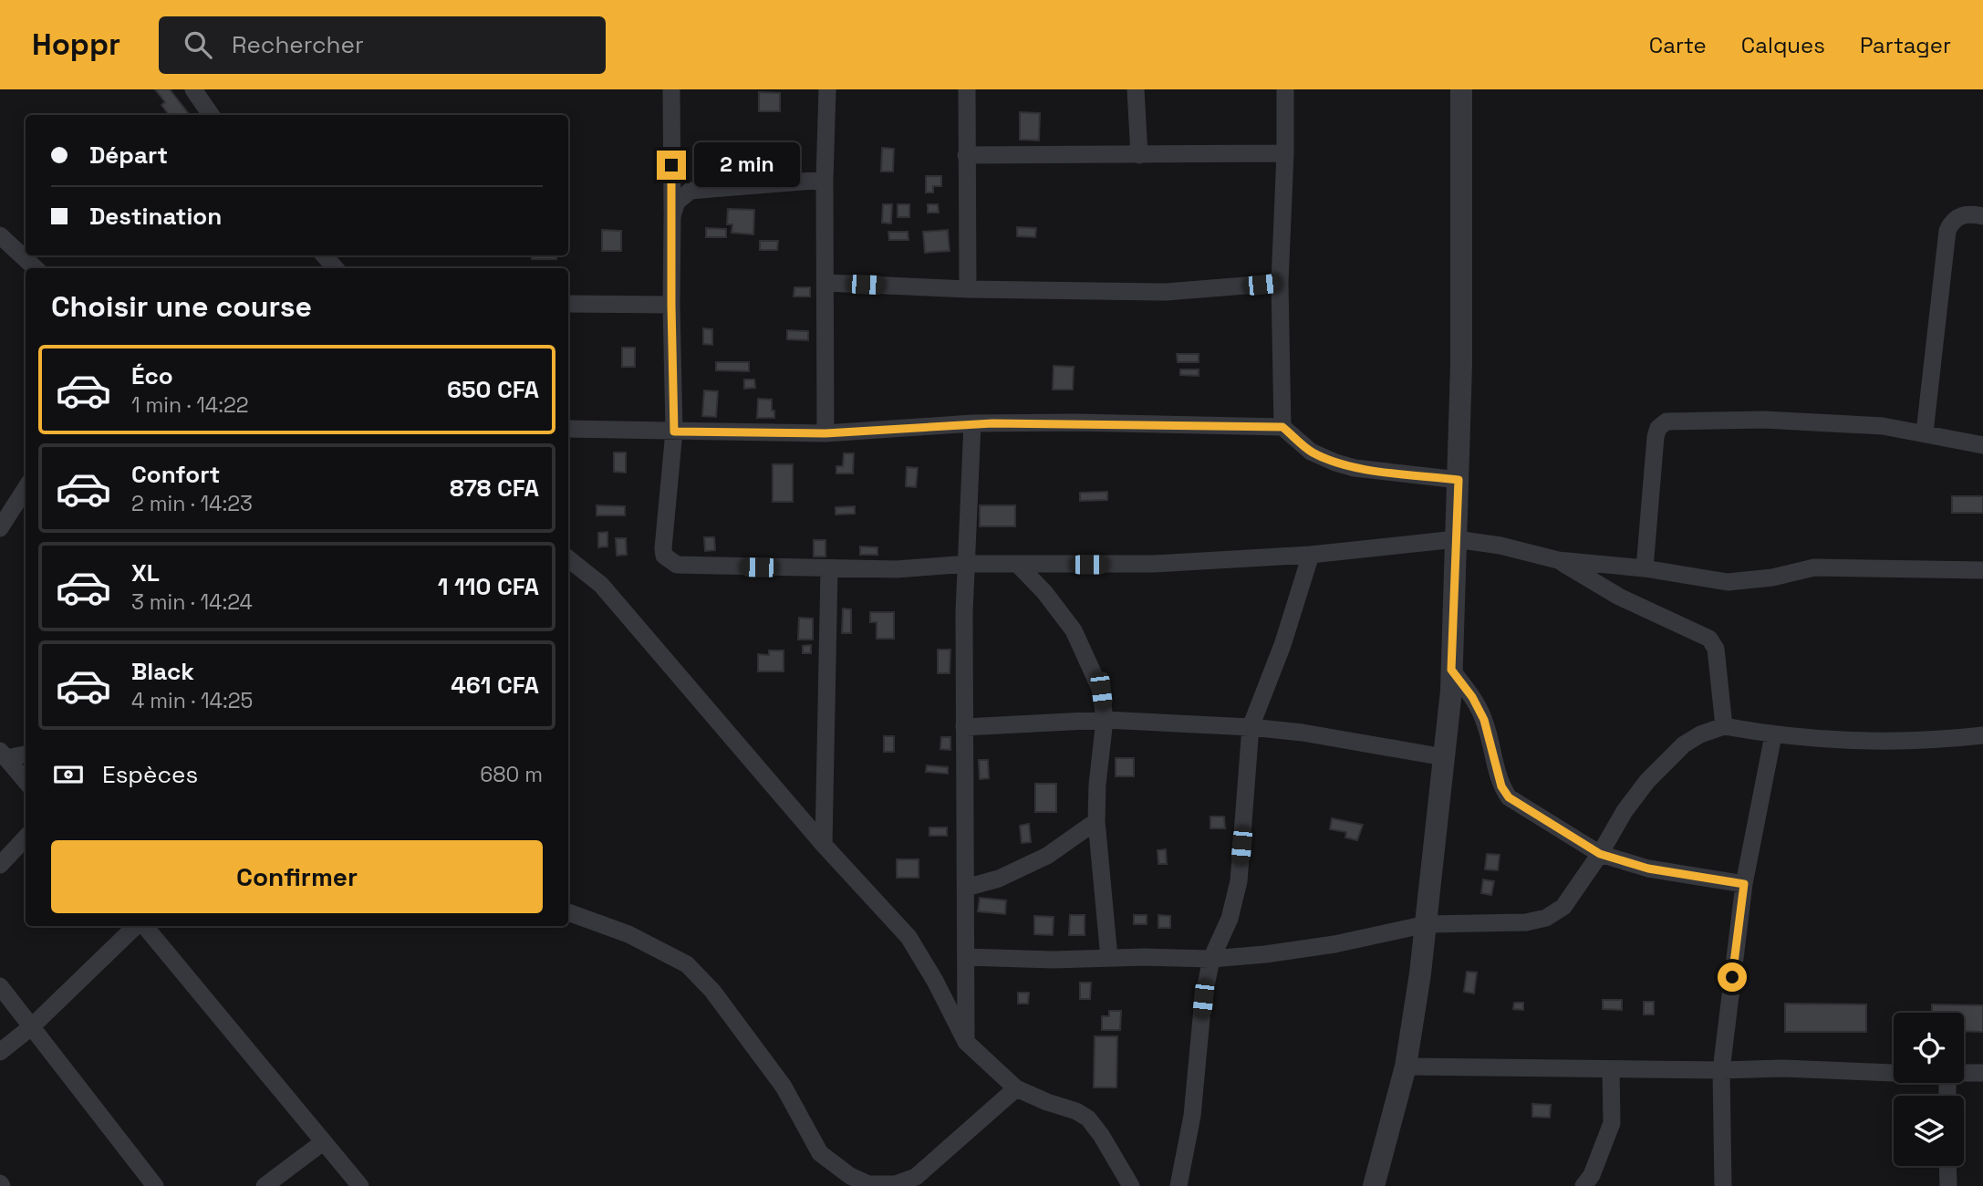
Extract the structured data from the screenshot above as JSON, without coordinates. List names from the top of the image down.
{
  "page": {
    "header": "Hoppr",
    "search": "Rechercher",
    "nav": ["Carte", "Calques", "Partager"],
    "banner": ["Départ", "Destination"],
    "bubble": "2 min",
    "heading": "Choisir une course",
    "list": [
      {
        "name": "Éco",
        "note": "1 min · 14:22",
        "value": "650 CFA"
      },
      {
        "name": "Confort",
        "note": "2 min · 14:23",
        "value": "878 CFA"
      },
      {
        "name": "XL",
        "note": "3 min · 14:24",
        "value": "1 110 CFA"
      },
      {
        "name": "Black",
        "note": "4 min · 14:25",
        "value": "461 CFA"
      }
    ],
    "pay": ["Espèces", "680 m"],
    "buttons": "Confirmer"
  }
}
